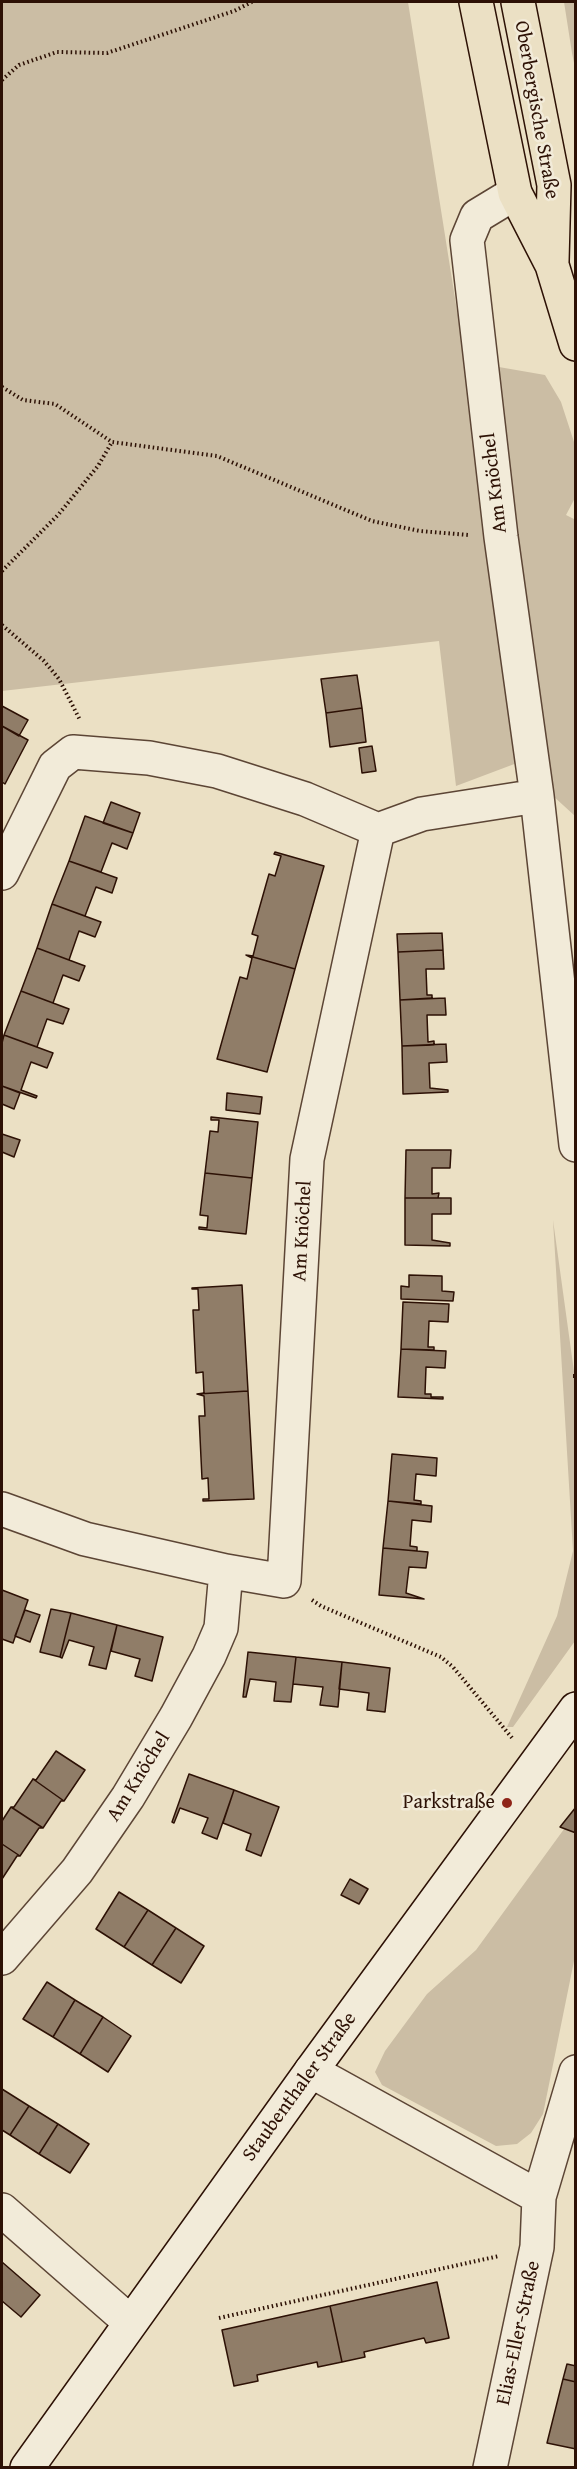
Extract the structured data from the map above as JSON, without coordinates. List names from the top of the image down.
{
  "streets": {
    "highway": ["Oberbergische Straße"],
    "street": ["Am Knöchel", "Staubenthaler Straße", "Elias-Eller-Straße"]
  },
  "crossings": [
    ["Oberbergische Straße", "Am Knöchel"]
  ],
  "places": ["Parkstraße"]
}
